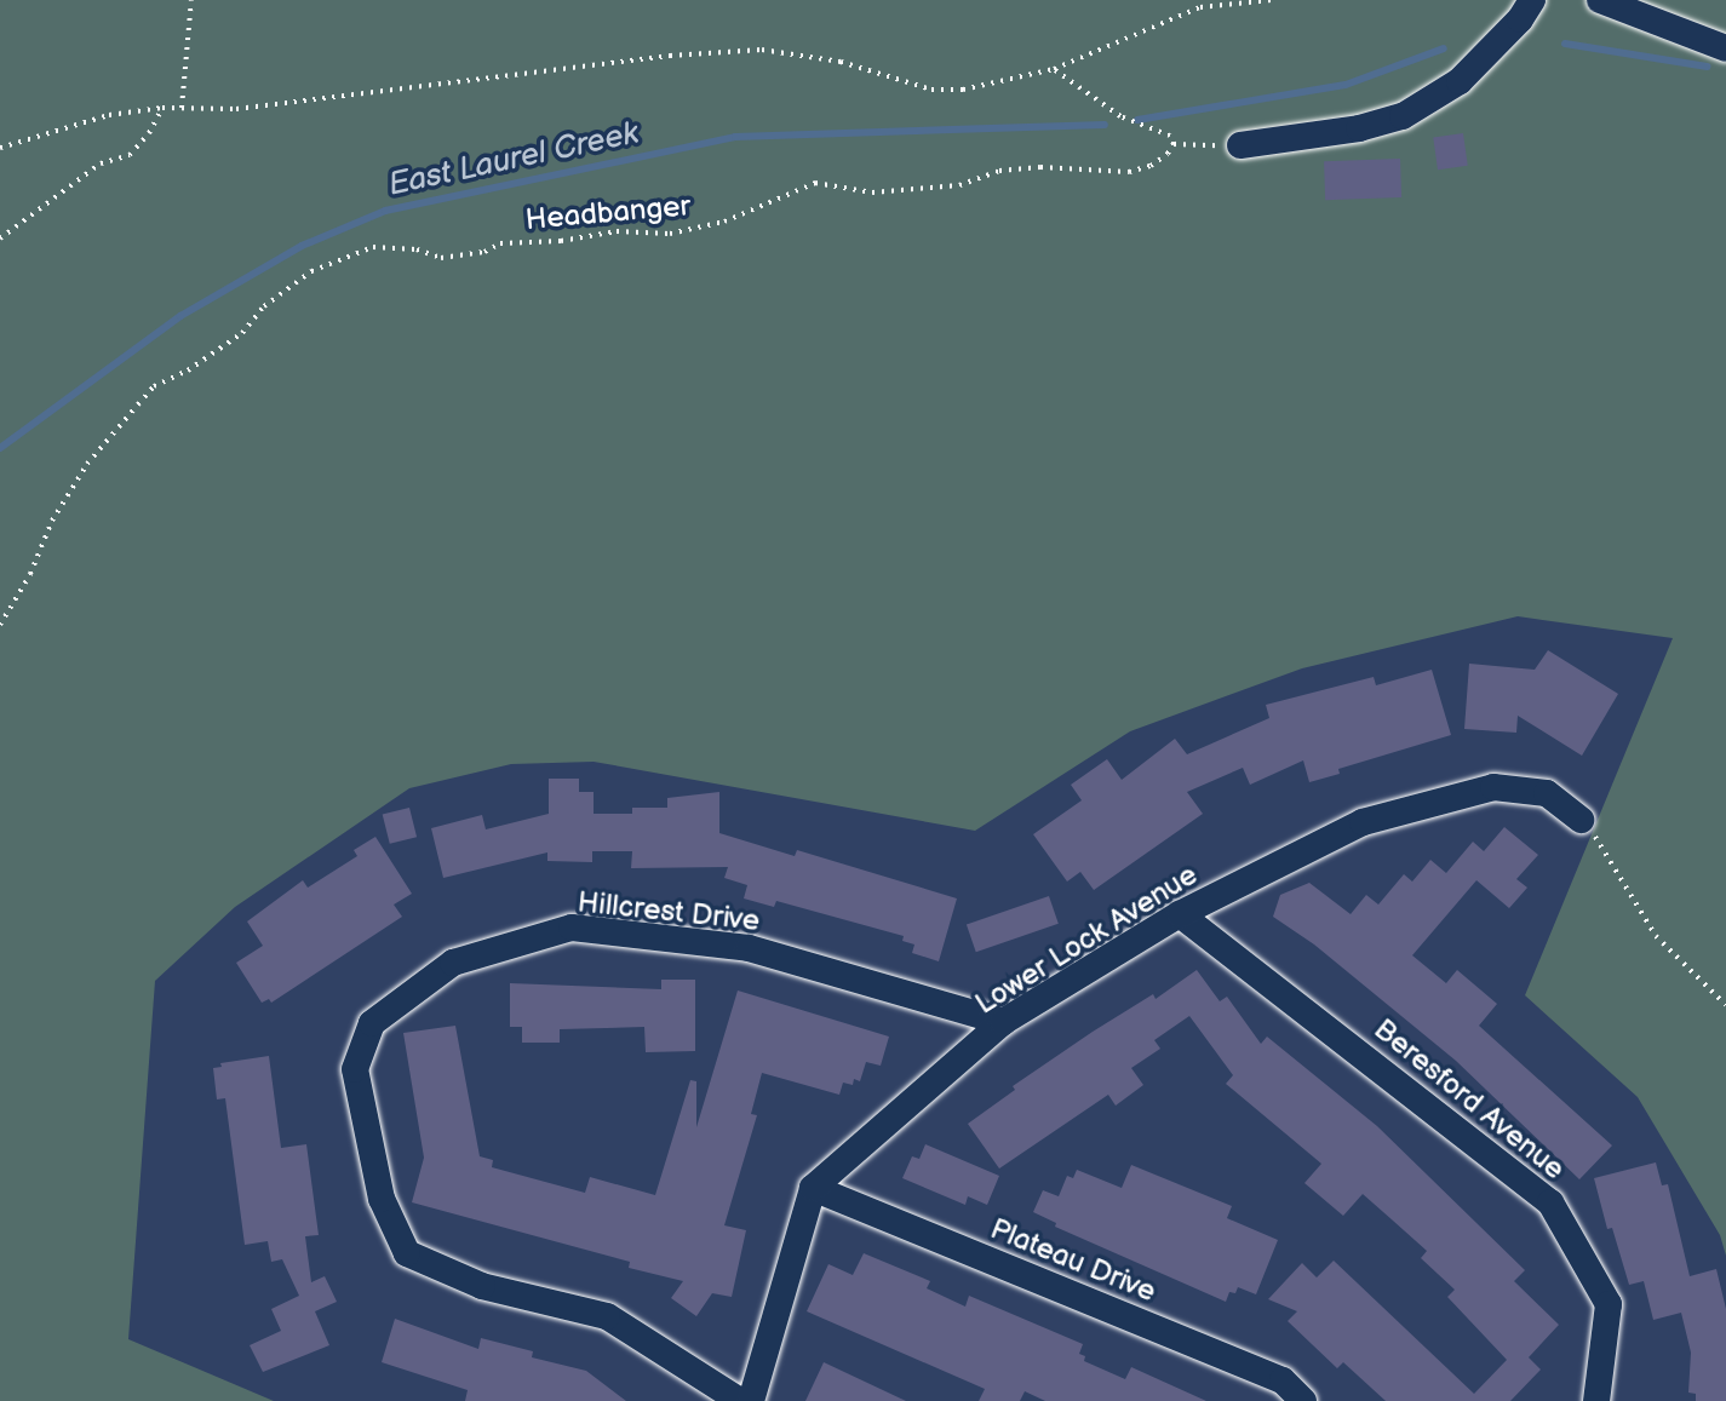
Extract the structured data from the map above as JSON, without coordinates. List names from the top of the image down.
{
  "streets": {
    "street": [
      "Hillcrest Drive",
      "Lower Lock Avenue",
      "Beresford Avenue",
      "Plateau Drive"
    ],
    "path": ["Headbanger"]
  },
  "crossings": [
    ["Hillcrest Drive", "Lower Lock Avenue"],
    ["Lower Lock Avenue", "Beresford Avenue"],
    ["Lower Lock Avenue", "Plateau Drive"]
  ],
  "water": ["East Laurel Creek"]
}
